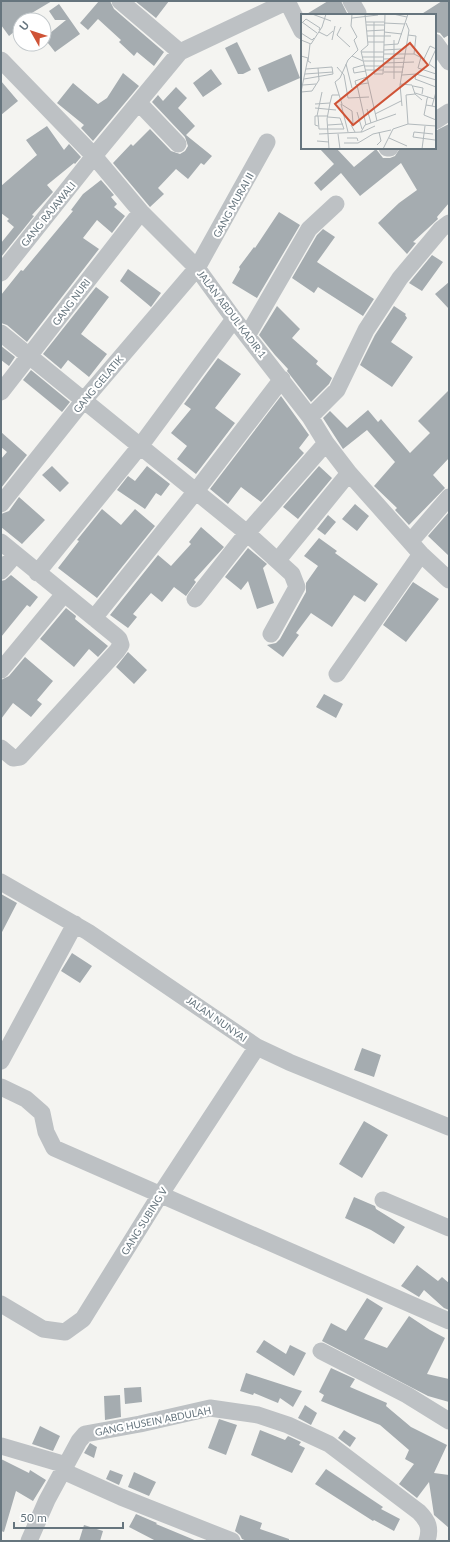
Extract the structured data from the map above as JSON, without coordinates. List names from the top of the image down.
{
  "streets": {
    "street": [
      "GANG MURAI II",
      "GANG RAJAWALI",
      "GANG NURI",
      "JALAN ABDUL KADIR 1",
      "GANG GELATIK",
      "JALAN NUNYAI",
      "GANG SUBING V",
      "GANG HUSEIN ABDULAH"
    ]
  },
  "crossings": [
    ["GANG MURAI II", "JALAN ABDUL KADIR 1"],
    ["GANG MURAI II", "GANG GELATIK"],
    ["GANG RAJAWALI", "JALAN ABDUL KADIR 1"],
    ["GANG NURI", "JALAN ABDUL KADIR 1"],
    ["JALAN ABDUL KADIR 1", "GANG GELATIK"],
    ["JALAN NUNYAI", "GANG SUBING V"]
  ],
  "scale_bar": "50 m",
  "north": "top left"
}
